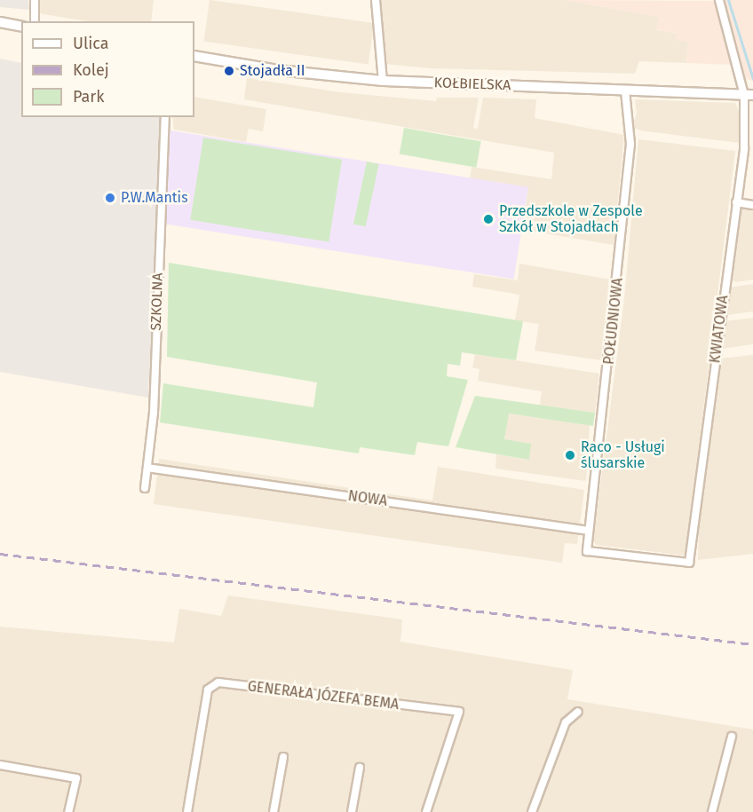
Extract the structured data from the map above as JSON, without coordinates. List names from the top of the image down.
{
  "streets": {
    "street": [
      "KOŁBIELSKA",
      "SZKOLNA",
      "POŁUDNIOWA",
      "KWIATOWA",
      "NOWA",
      "GENERAŁA JÓZEFA BEMA"
    ]
  },
  "crossings": [
    ["KOŁBIELSKA", "POŁUDNIOWA"],
    ["KOŁBIELSKA", "KWIATOWA"],
    ["SZKOLNA", "NOWA"],
    ["POŁUDNIOWA", "KWIATOWA"],
    ["POŁUDNIOWA", "NOWA"]
  ],
  "places": [
    "Stojadła II",
    "P.W.Mantis",
    "Przedszkole w Zespole Szkół w Stojadłach",
    "Raco - Usługi ślusarskie"
  ],
  "legend": ["Ulica", "Kolej", "Park"]
}
